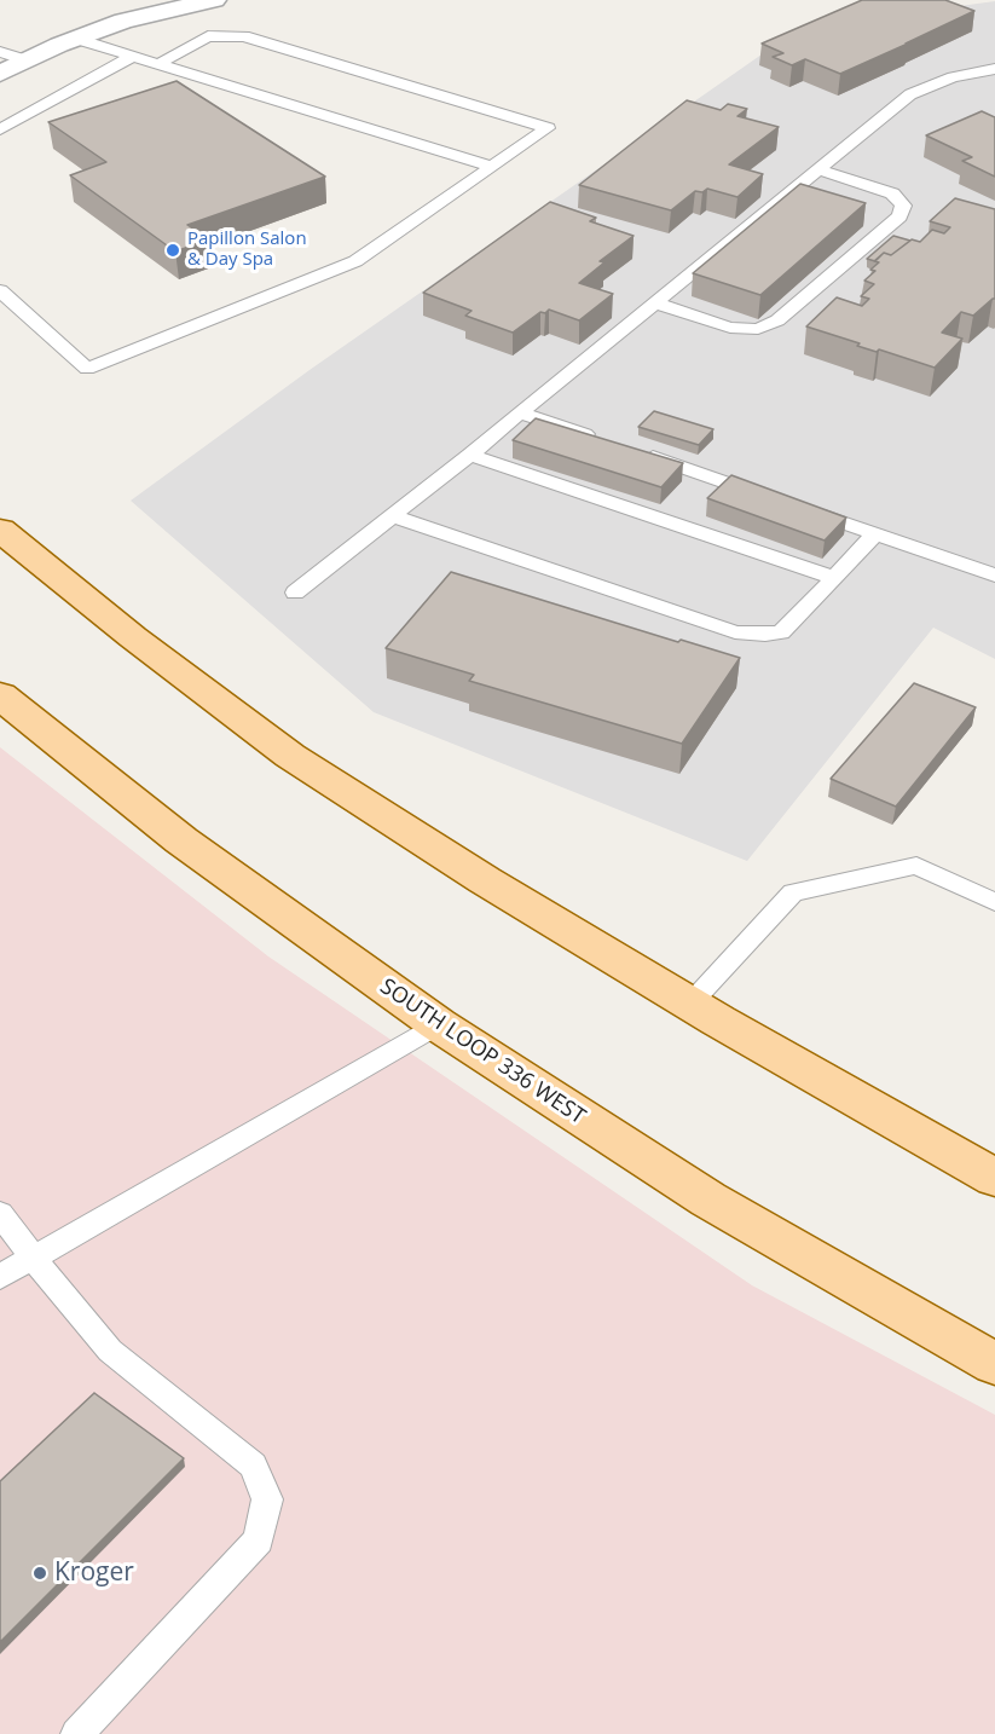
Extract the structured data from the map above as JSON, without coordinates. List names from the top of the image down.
{
  "streets": {
    "main road": ["SOUTH LOOP 336 WEST"]
  },
  "places": ["Papillon Salon & Day Spa", "Kroger"]
}
